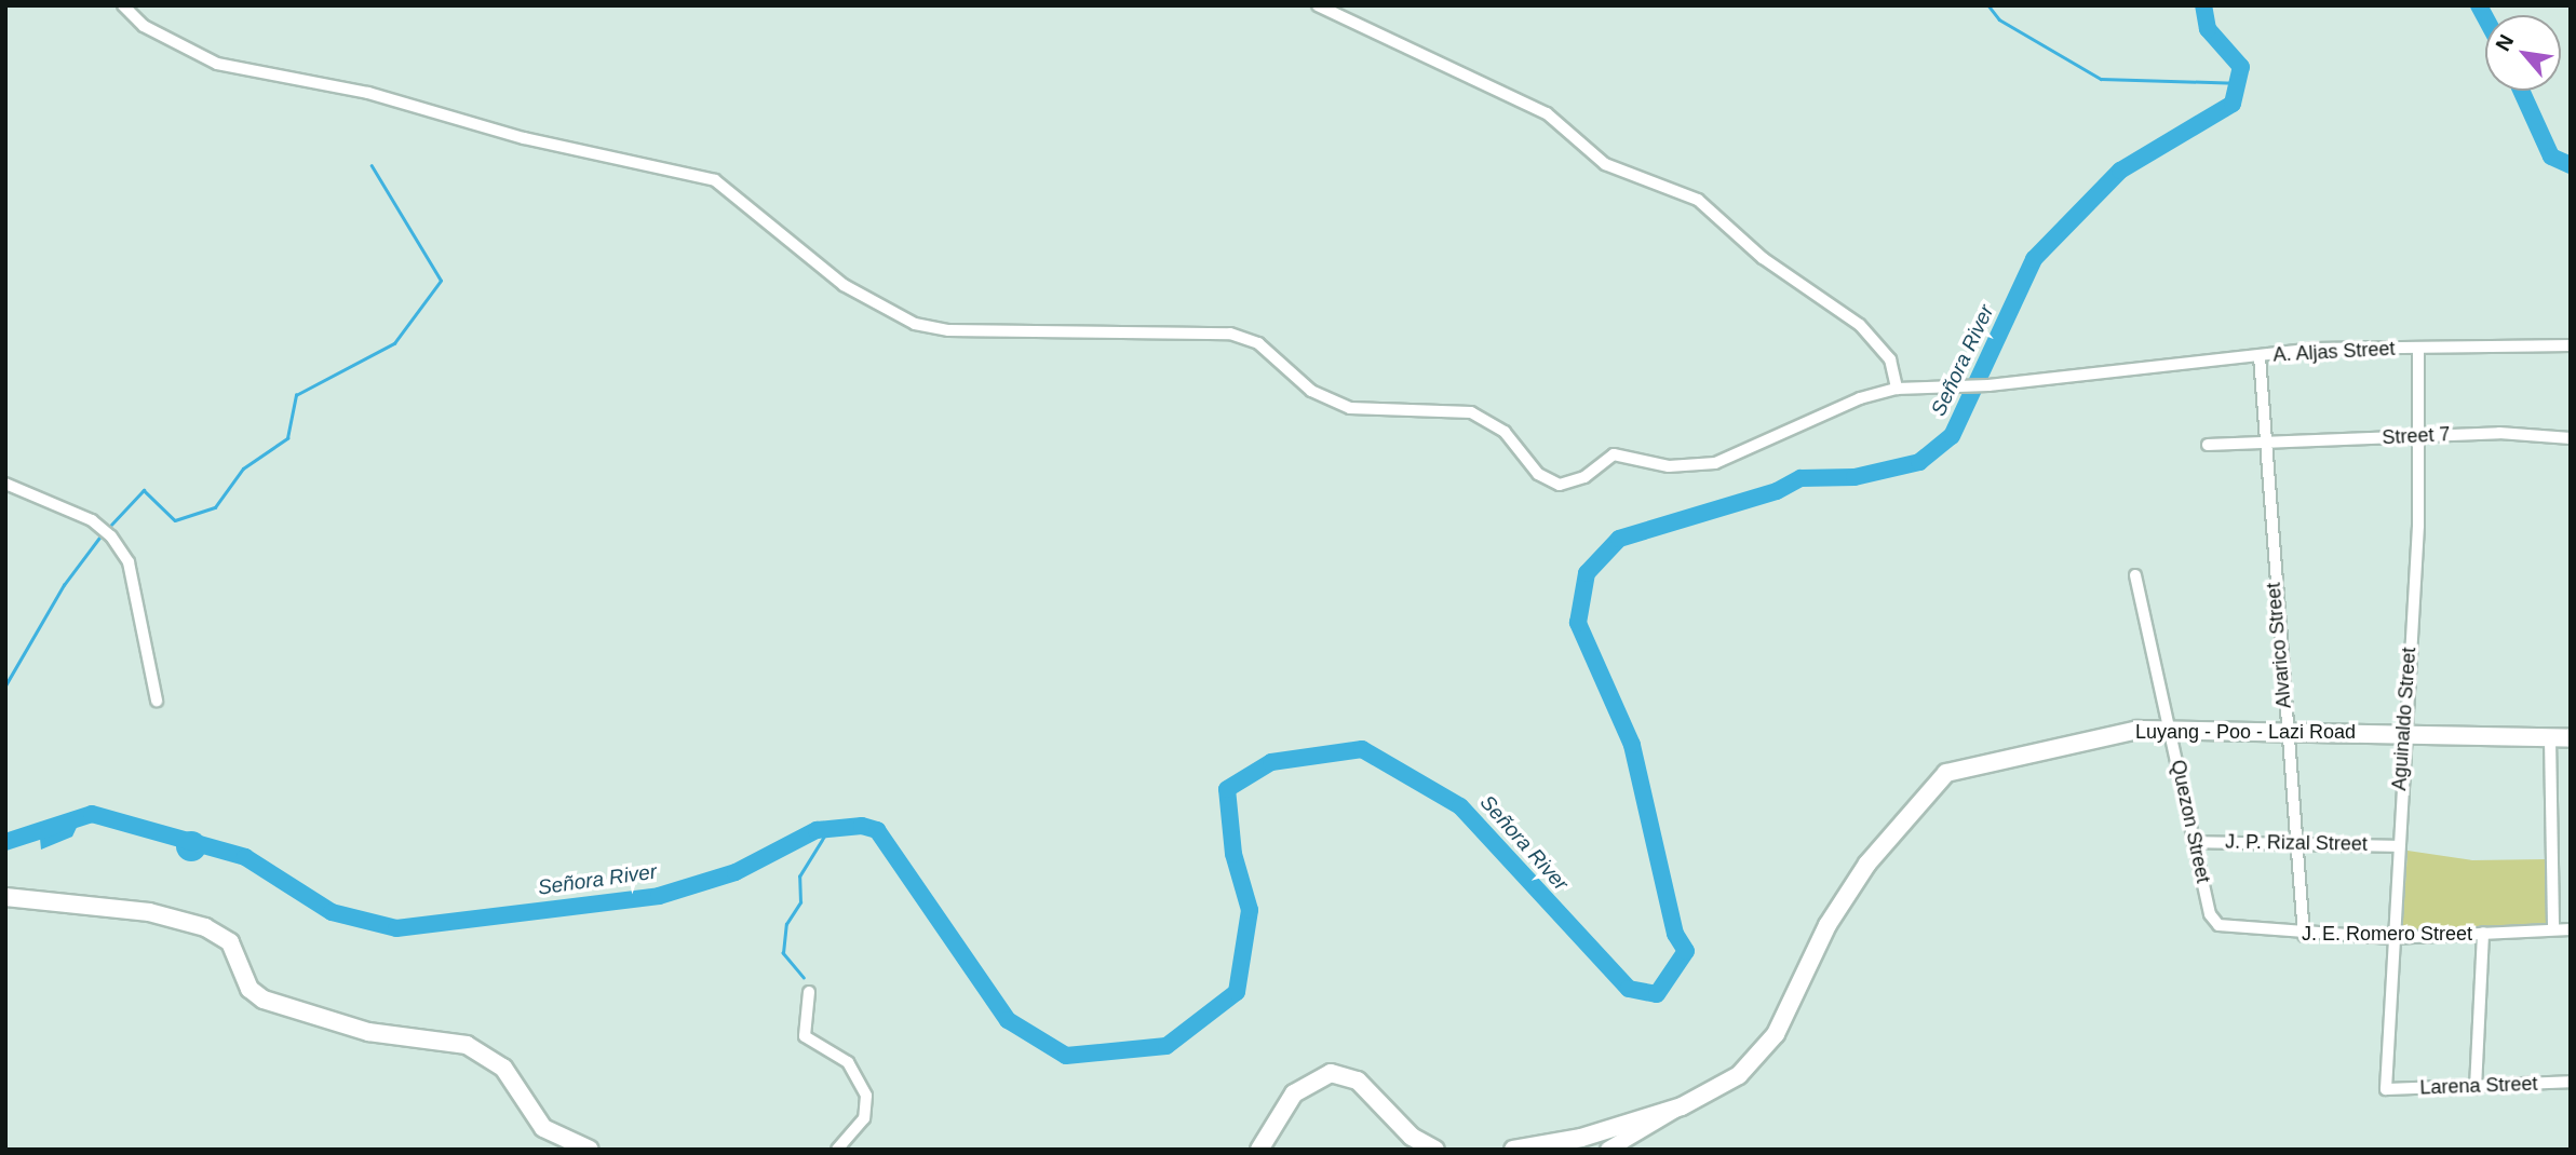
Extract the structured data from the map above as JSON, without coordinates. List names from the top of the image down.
{
  "streets": {
    "main road": ["Luyang - Poo - Lazi Road"],
    "street": [
      "A. Aljas Street",
      "Street 7",
      "Alvarico Street",
      "Aguinaldo Street",
      "Quezon Street",
      "J. P. Rizal Street",
      "J. E. Romero Street",
      "Larena Street"
    ]
  },
  "crossings": [
    ["A. Aljas Street", "Alvarico Street"],
    ["A. Aljas Street", "Aguinaldo Street"],
    ["Street 7", "Alvarico Street"],
    ["Street 7", "Aguinaldo Street"],
    ["Alvarico Street", "Luyang - Poo - Lazi Road"],
    ["Alvarico Street", "J. P. Rizal Street"],
    ["Alvarico Street", "J. E. Romero Street"],
    ["Aguinaldo Street", "Luyang - Poo - Lazi Road"],
    ["Aguinaldo Street", "J. P. Rizal Street"],
    ["Aguinaldo Street", "J. E. Romero Street"],
    ["Aguinaldo Street", "Larena Street"],
    ["Luyang - Poo - Lazi Road", "Quezon Street"],
    ["Quezon Street", "J. P. Rizal Street"],
    ["Quezon Street", "J. E. Romero Street"]
  ],
  "water": ["Señora River"],
  "north": "top left"
}
